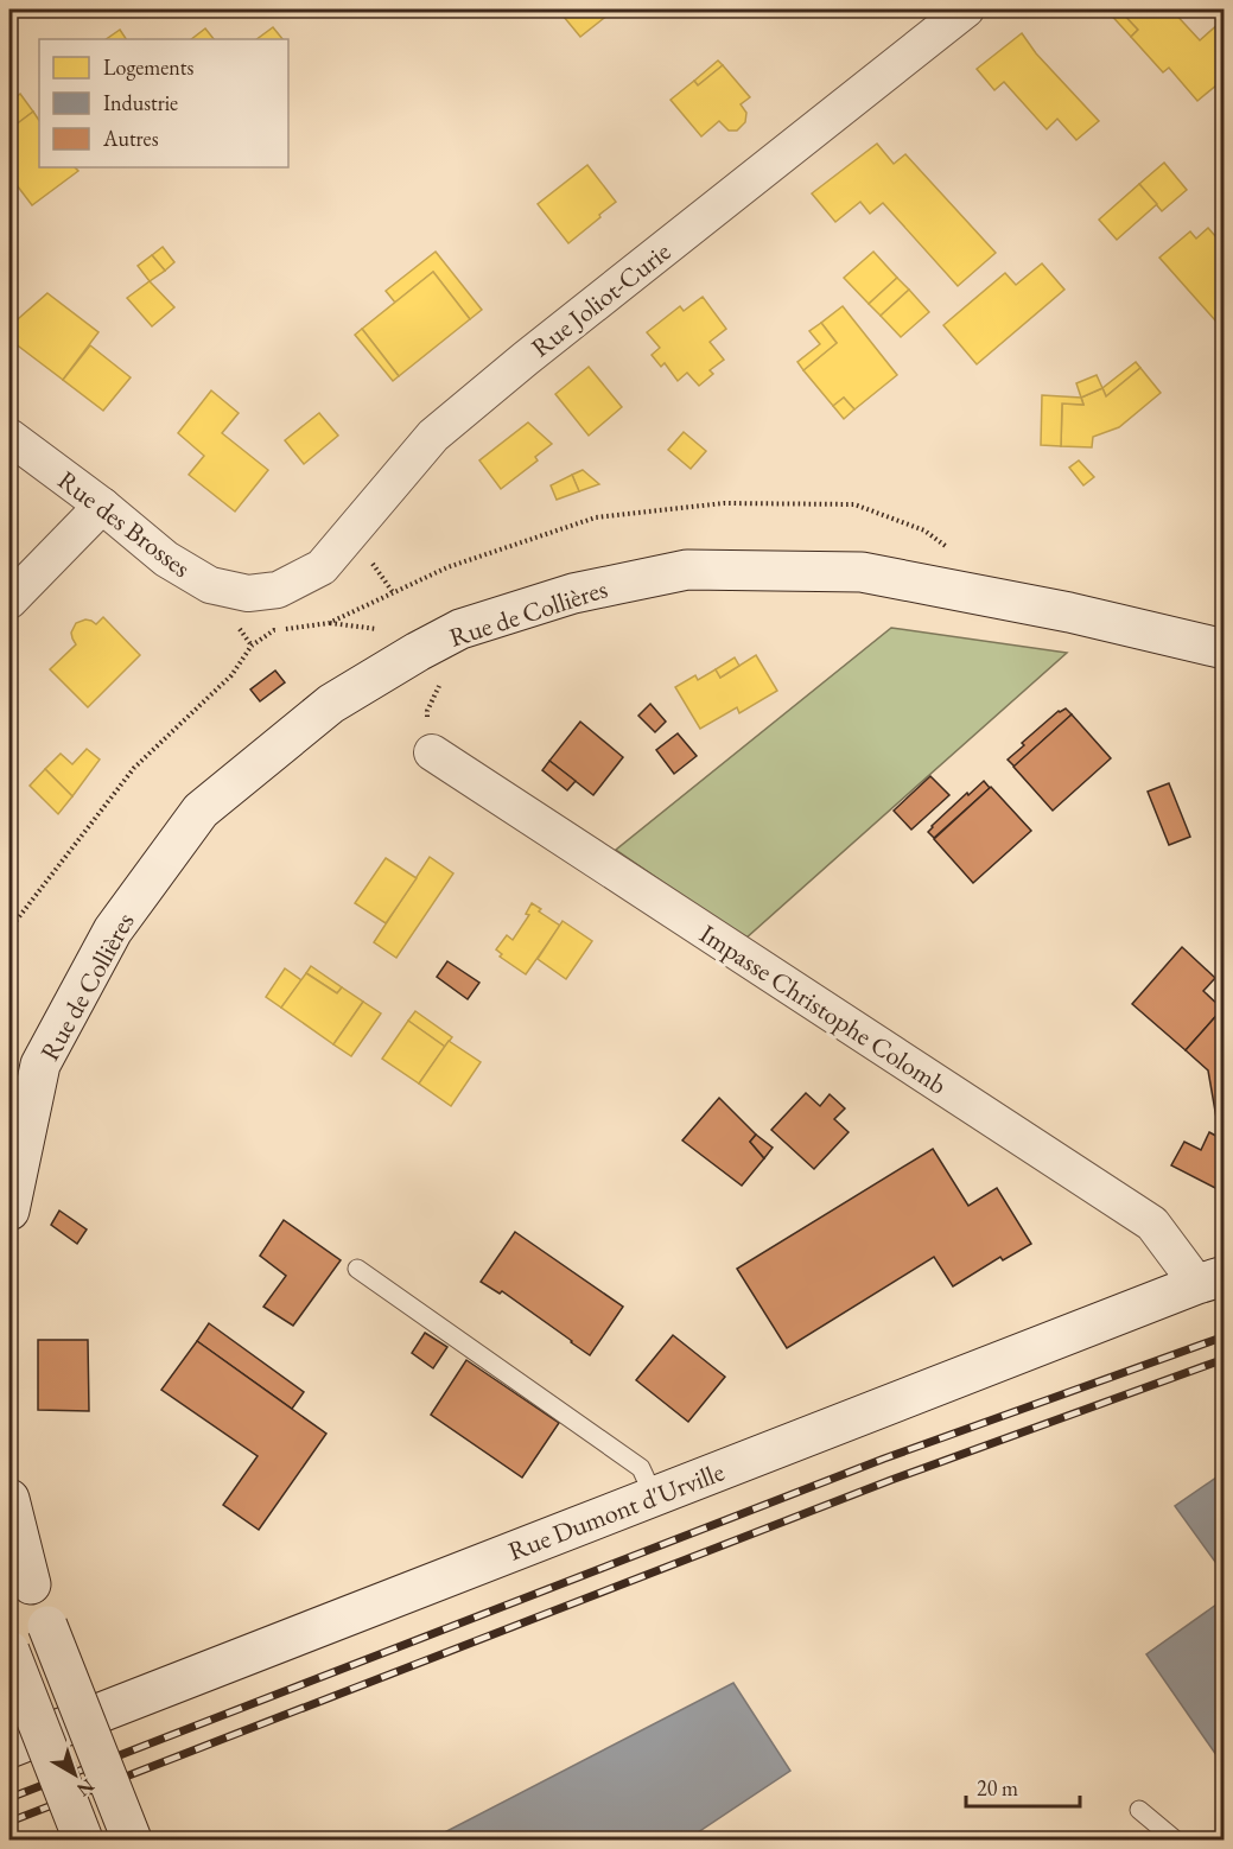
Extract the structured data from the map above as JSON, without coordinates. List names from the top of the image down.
{
  "streets": {
    "main road": ["Rue de Collières", "Rue Dumont d'Urville"],
    "street": ["Rue Joliot-Curie", "Rue des Brosses", "Impasse Christophe Colomb"]
  },
  "crossings": [
    ["Rue Joliot-Curie", "Rue des Brosses"],
    ["Impasse Christophe Colomb", "Rue Dumont d'Urville"]
  ],
  "legend": ["Logements", "Industrie", "Autres"],
  "scale_bar": "20 m",
  "north": "bottom right"
}
